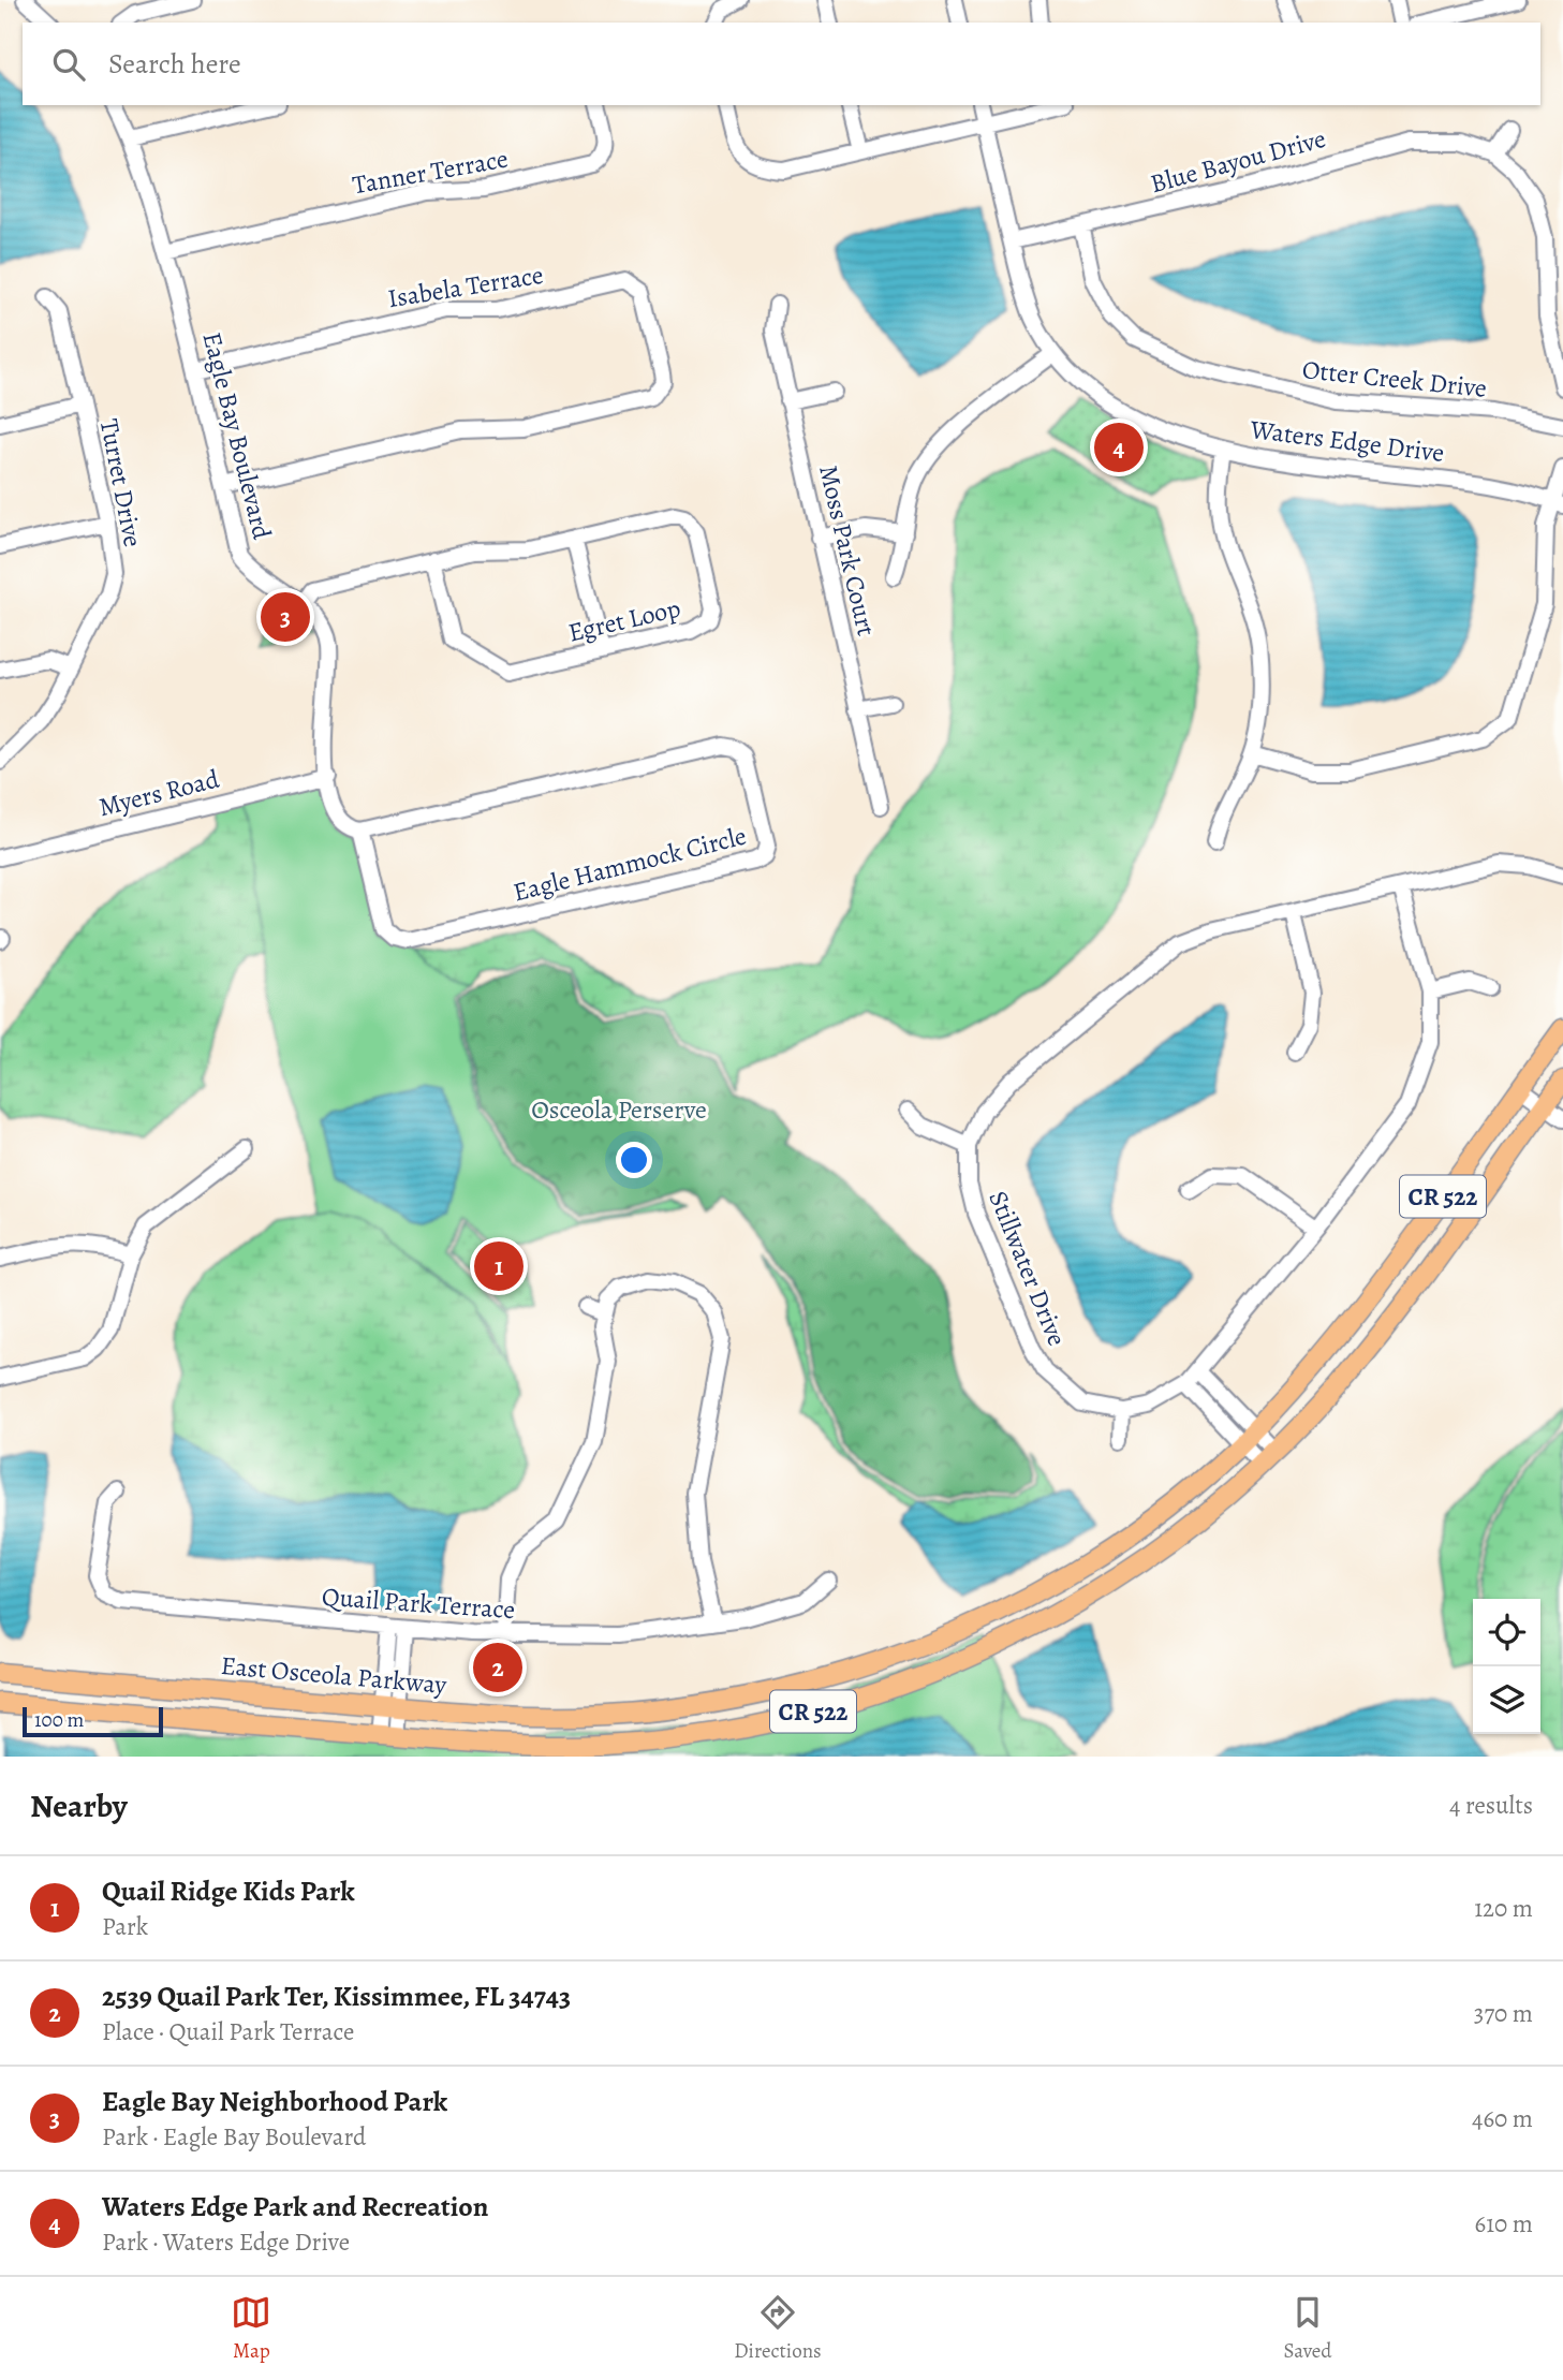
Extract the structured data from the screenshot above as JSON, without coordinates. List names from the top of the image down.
{
  "streets": {
    "main road": ["CR 522", "East Osceola Parkway"],
    "street": [
      "Blue Bayou Drive",
      "Tanner Terrace",
      "Isabela Terrace",
      "Otter Creek Drive",
      "Eagle Bay Boulevard",
      "Waters Edge Drive",
      "Turret Drive",
      "Moss Park Court",
      "Egret Loop",
      "Myers Road",
      "Eagle Hammock Circle",
      "Stillwater Drive",
      "Quail Park Terrace"
    ]
  },
  "crossings": [
    ["Blue Bayou Drive", "Otter Creek Drive"],
    ["Blue Bayou Drive", "Waters Edge Drive"],
    ["Tanner Terrace", "Eagle Bay Boulevard"],
    ["Isabela Terrace", "Eagle Bay Boulevard"],
    ["Eagle Bay Boulevard", "Egret Loop"],
    ["Eagle Bay Boulevard", "Myers Road"]
  ],
  "parks": ["Osceola Perserve"],
  "scale_bar": "100 m",
  "page": {
    "search": "Search here",
    "pins": [
      "4",
      "3",
      "1",
      "2"
    ],
    "scale": "100 m",
    "heading": ["Nearby", "4 results"],
    "list": [
      {
        "mark": "1",
        "name": "Quail Ridge Kids Park",
        "note": "Park",
        "value": "120 m"
      },
      {
        "mark": "2",
        "name": "2539 Quail Park Ter, Kissimmee, FL 34743",
        "note": "Place · Quail Park Terrace",
        "value": "370 m"
      },
      {
        "mark": "3",
        "name": "Eagle Bay Neighborhood Park",
        "note": "Park · Eagle Bay Boulevard",
        "value": "460 m"
      },
      {
        "mark": "4",
        "name": "Waters Edge Park and Recreation",
        "note": "Park · Waters Edge Drive",
        "value": "610 m"
      }
    ],
    "nav": ["Map", "Directions", "Saved"]
  }
}
